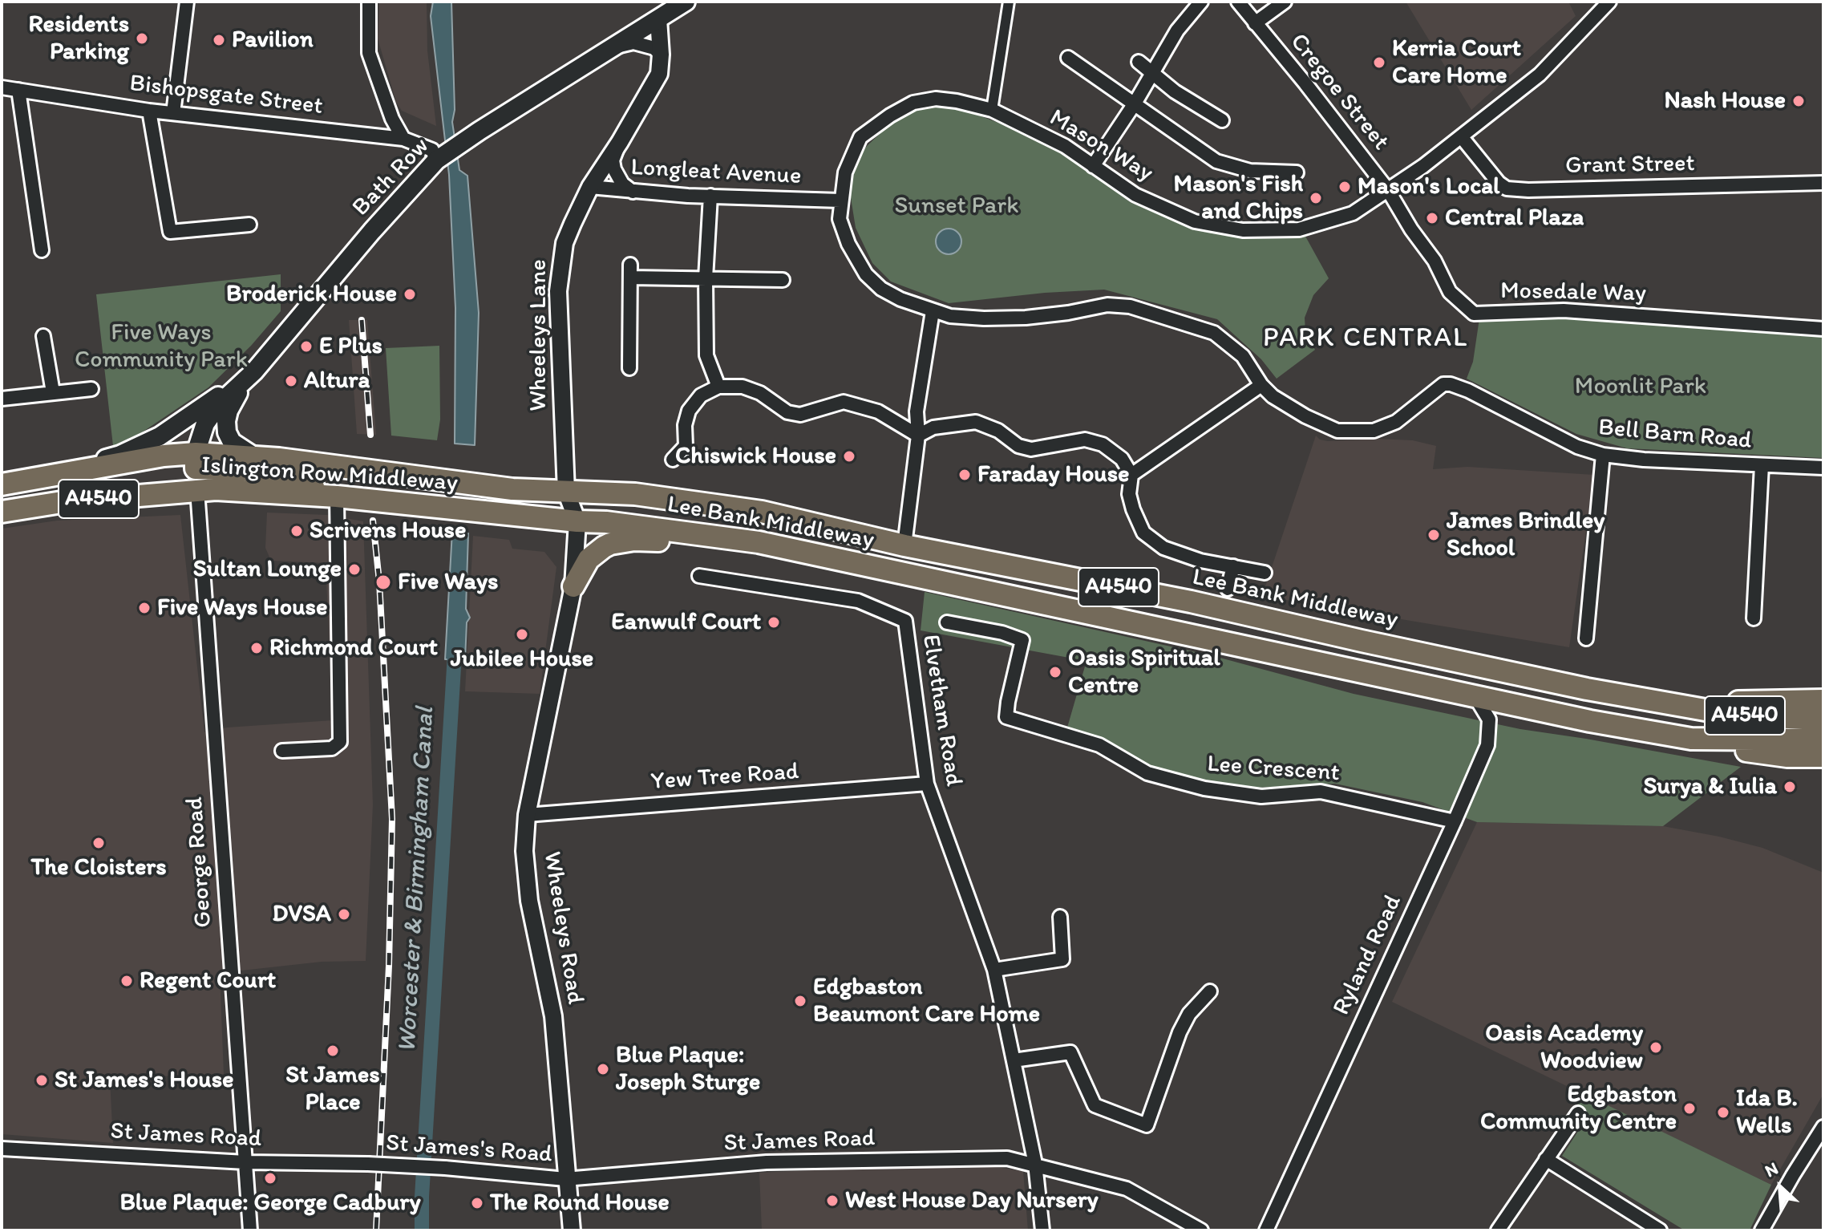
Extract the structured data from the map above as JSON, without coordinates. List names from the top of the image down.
{
  "streets": {
    "highway": ["Islington Row Middleway", "A4540", "Lee Bank Middleway"],
    "main road": ["Bath Row"],
    "street": [
      "Cregoe Street",
      "Bishopsgate Street",
      "Mason Way",
      "Grant Street",
      "Longleat Avenue",
      "Mosedale Way",
      "Wheeleys Lane",
      "Bell Barn Road",
      "Elvetham Road",
      "Lee Crescent",
      "Yew Tree Road",
      "George Road",
      "Wheeleys Road",
      "Ryland Road",
      "St James Road",
      "St James's Road"
    ]
  },
  "crossings": [
    ["Cregoe Street", "Mason Way"],
    ["Cregoe Street", "Mosedale Way"],
    ["Bishopsgate Street", "Bath Row"],
    ["Mason Way", "Grant Street"],
    ["Mason Way", "Longleat Avenue"],
    ["Mason Way", "Mosedale Way"],
    ["Mason Way", "Bell Barn Road"],
    ["Longleat Avenue", "Wheeleys Lane"],
    ["Bath Row", "Wheeleys Lane"],
    ["Bath Row", "Islington Row Middleway"],
    ["Wheeleys Lane", "Islington Row Middleway"],
    ["Wheeleys Lane", "Lee Bank Middleway"],
    ["Wheeleys Lane", "Wheeleys Road"],
    ["Islington Row Middleway", "Lee Bank Middleway"],
    ["Islington Row Middleway", "George Road"],
    ["Islington Row Middleway", "Wheeleys Road"],
    ["Lee Bank Middleway", "Wheeleys Road"],
    ["Lee Bank Middleway", "Ryland Road"],
    ["Elvetham Road", "Yew Tree Road"],
    ["Elvetham Road", "St James Road"],
    ["Lee Crescent", "Ryland Road"],
    ["Yew Tree Road", "Wheeleys Road"],
    ["George Road", "St James Road"],
    ["Wheeleys Road", "St James Road"],
    ["Wheeleys Road", "St James's Road"],
    ["St James Road", "St James's Road"]
  ],
  "districts": ["PARK CENTRAL"],
  "water": ["Worcester & Birmingham Canal"],
  "parks": ["Sunset Park", "Five Ways Community Park", "Moonlit Park"],
  "places": [
    "Residents Parking",
    "Pavilion",
    "Kerria Court Care Home",
    "Nash House",
    "Mason's Local",
    "Mason's Fish and Chips",
    "Central Plaza",
    "Broderick House",
    "E Plus",
    "Altura",
    "Chiswick House",
    "Faraday House",
    "Scrivens House",
    "James Brindley School",
    "Sultan Lounge",
    "Five Ways",
    "Five Ways House",
    "Eanwulf Court",
    "Jubilee House",
    "Richmond Court",
    "Oasis Spiritual Centre",
    "Surya & Iulia",
    "The Cloisters",
    "DVSA",
    "Regent Court",
    "Edgbaston Beaumont Care Home",
    "Oasis Academy Woodview",
    "St James Place",
    "Blue Plaque: Joseph Sturge",
    "St James's House",
    "Edgbaston Community Centre",
    "Ida B. Wells",
    "Blue Plaque: George Cadbury",
    "West House Day Nursery",
    "The Round House"
  ],
  "north": "top left"
}
